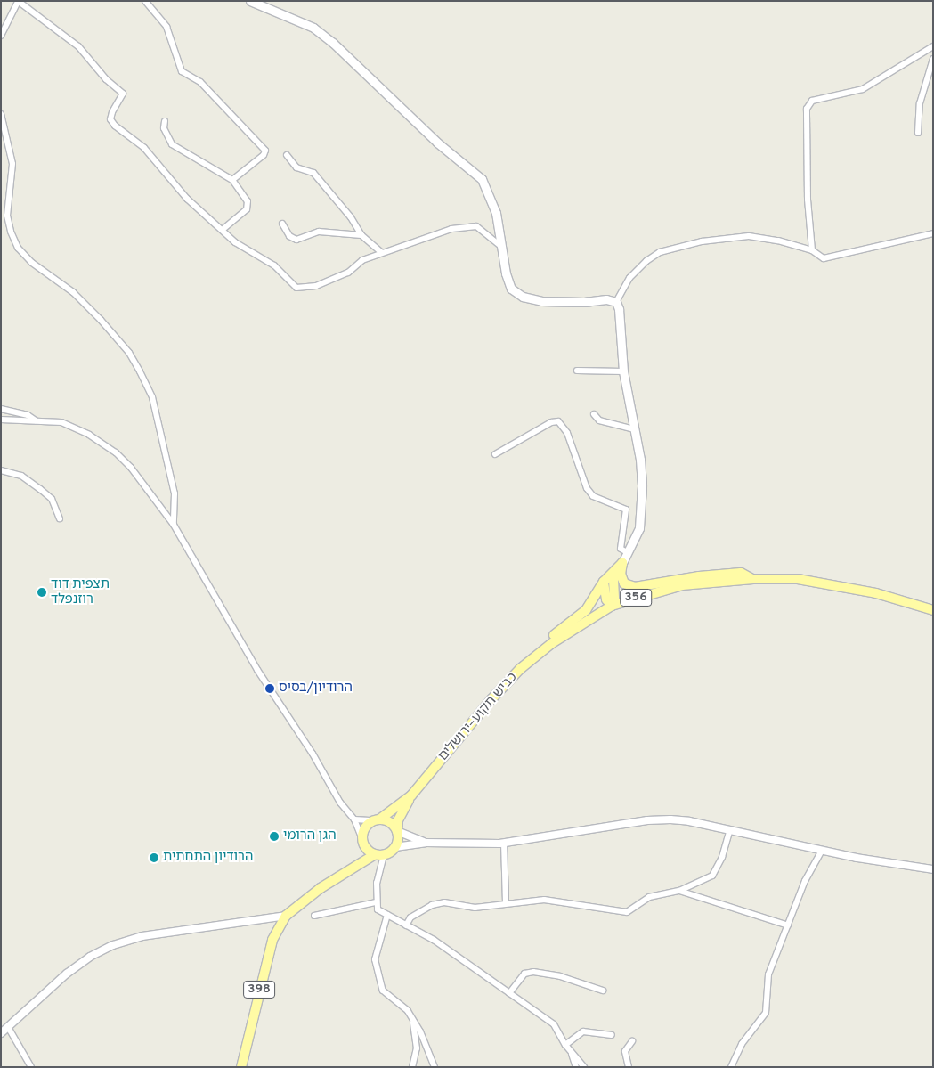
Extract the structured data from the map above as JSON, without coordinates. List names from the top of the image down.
{
  "streets": {
    "main road": ["356", "כביש תקוע–ירושלים", "398"]
  },
  "crossings": [
    ["כביש תקוע–ירושלים", "398"]
  ],
  "places": [
    "תצפית דוד רוזנפלד",
    "הרודיון/בסיס",
    "הגן הרומי",
    "הרודיון התחתית"
  ]
}
